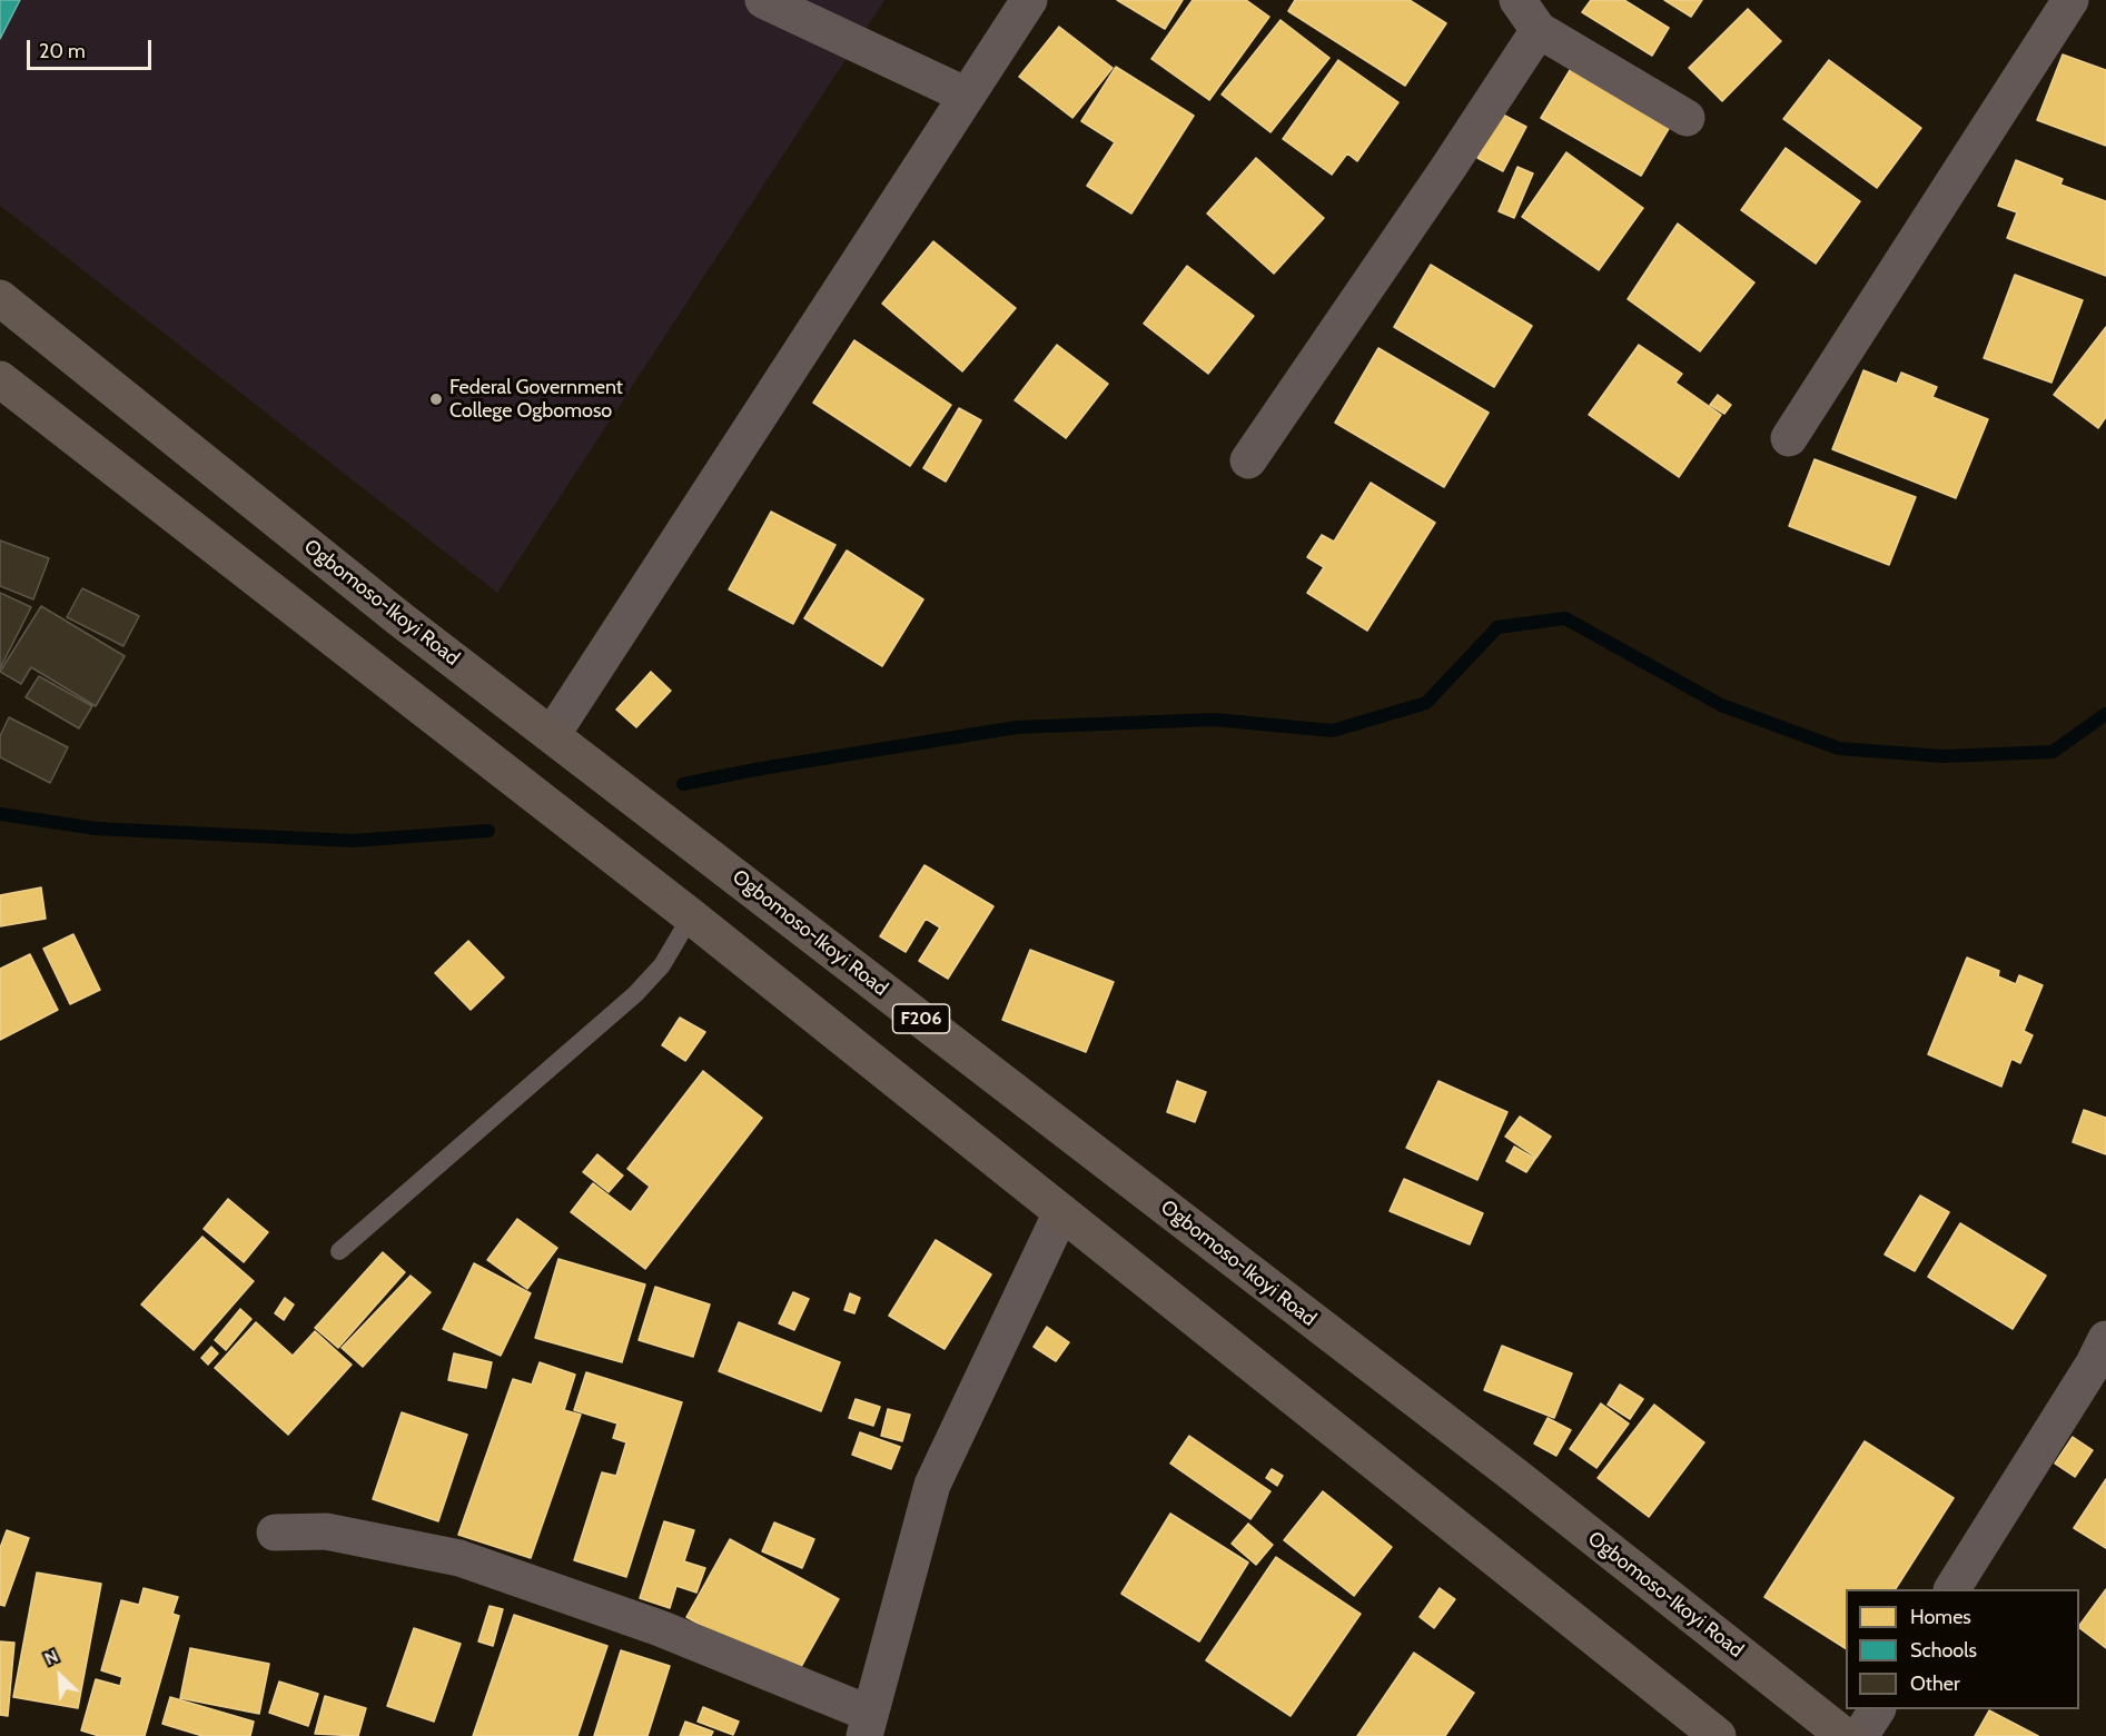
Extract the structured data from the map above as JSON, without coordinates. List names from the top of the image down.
{
  "streets": {
    "main road": ["Ogbomoso-Ikoyi Road", "F206"]
  },
  "places": ["Federal Government College Ogbomoso"],
  "legend": ["Homes", "Schools", "Other"],
  "scale_bar": "20 m",
  "north": "top left"
}
